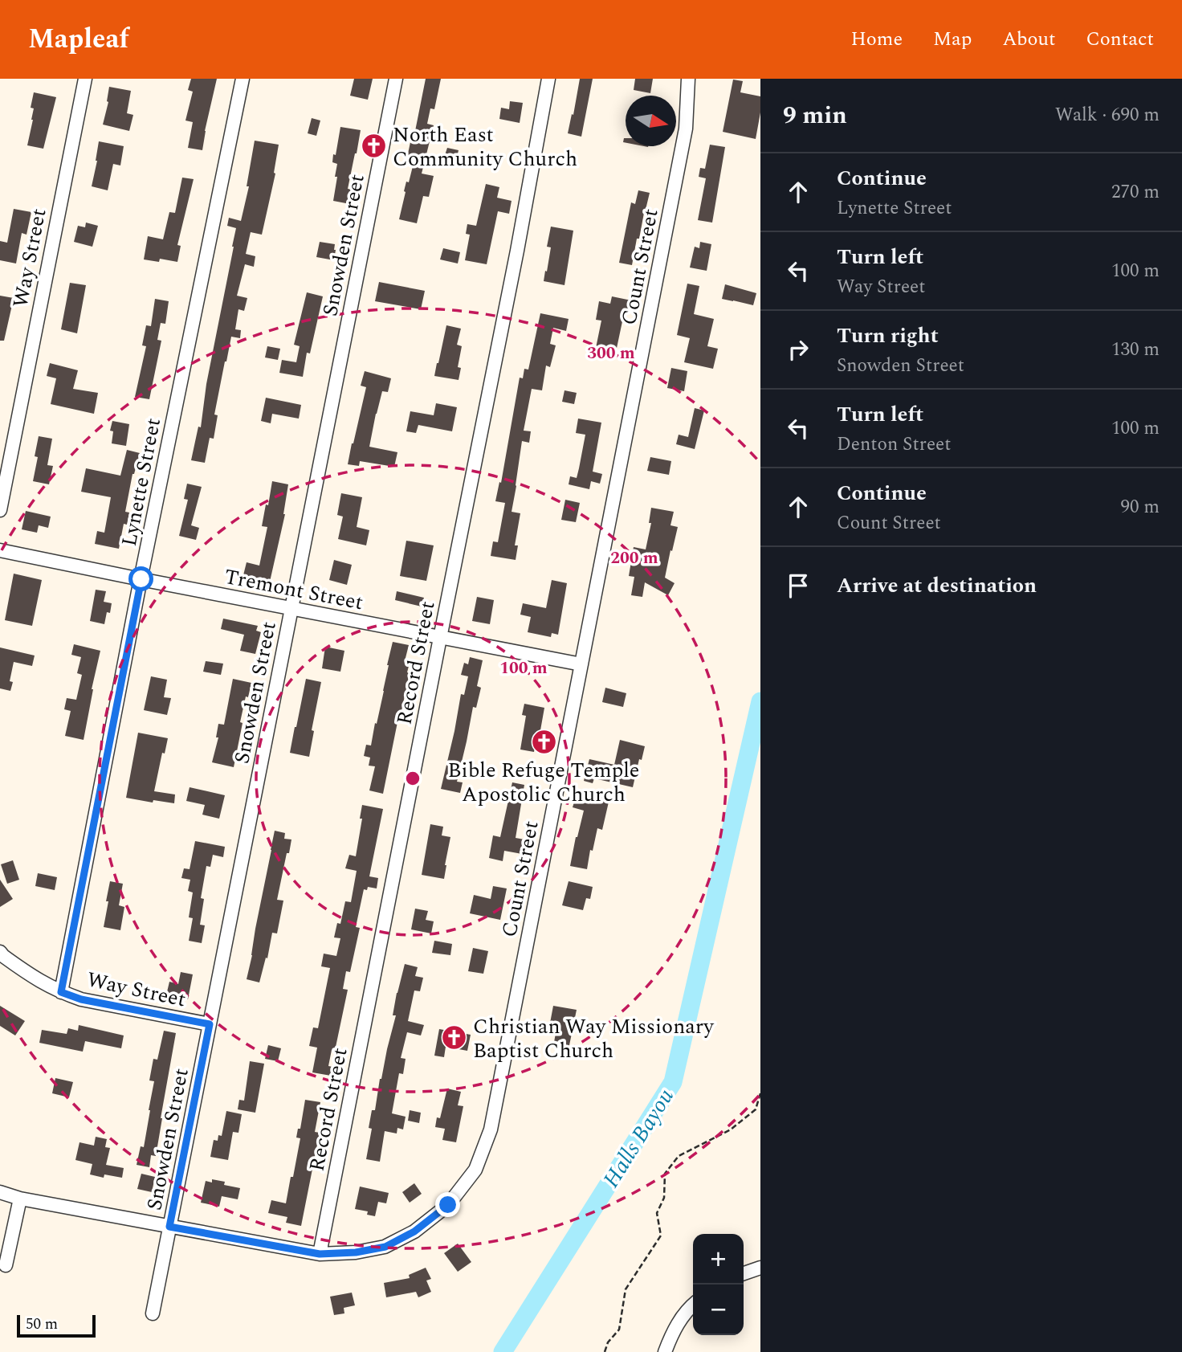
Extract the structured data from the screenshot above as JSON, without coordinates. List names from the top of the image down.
{
  "streets": {
    "street": [
      "Snowden Street",
      "Way Street",
      "Count Street",
      "Lynette Street",
      "Tremont Street",
      "Record Street"
    ]
  },
  "crossings": [
    ["Snowden Street", "Way Street"],
    ["Snowden Street", "Count Street"],
    ["Snowden Street", "Tremont Street"],
    ["Way Street", "Lynette Street"],
    ["Count Street", "Tremont Street"],
    ["Count Street", "Record Street"],
    ["Lynette Street", "Tremont Street"],
    ["Tremont Street", "Record Street"]
  ],
  "water": ["Halls Bayou"],
  "places": {
    "church": ["North East Community Church", "Bible Refuge Temple Apostolic Church", "Christian Way Missionary Baptist Church"]
  },
  "scale_bar": "50 m",
  "north": "right",
  "page": {
    "header": "Mapleaf",
    "nav": [
      "Home",
      "Map",
      "About",
      "Contact"
    ],
    "heading": ["9 min", "Walk · 690 m"],
    "list": [
      ["Continue", "Lynette Street", "270 m"],
      ["Turn left", "Way Street", "100 m"],
      ["Turn right", "Snowden Street", "130 m"],
      ["Turn left", "Denton Street", "100 m"],
      ["Continue", "Count Street", "90 m"],
      "Arrive at destination"
    ],
    "map_buttons": ["+", "−"],
    "scale": "50 m"
  },
  "rings": ["300 m", "200 m", "100 m"]
}
